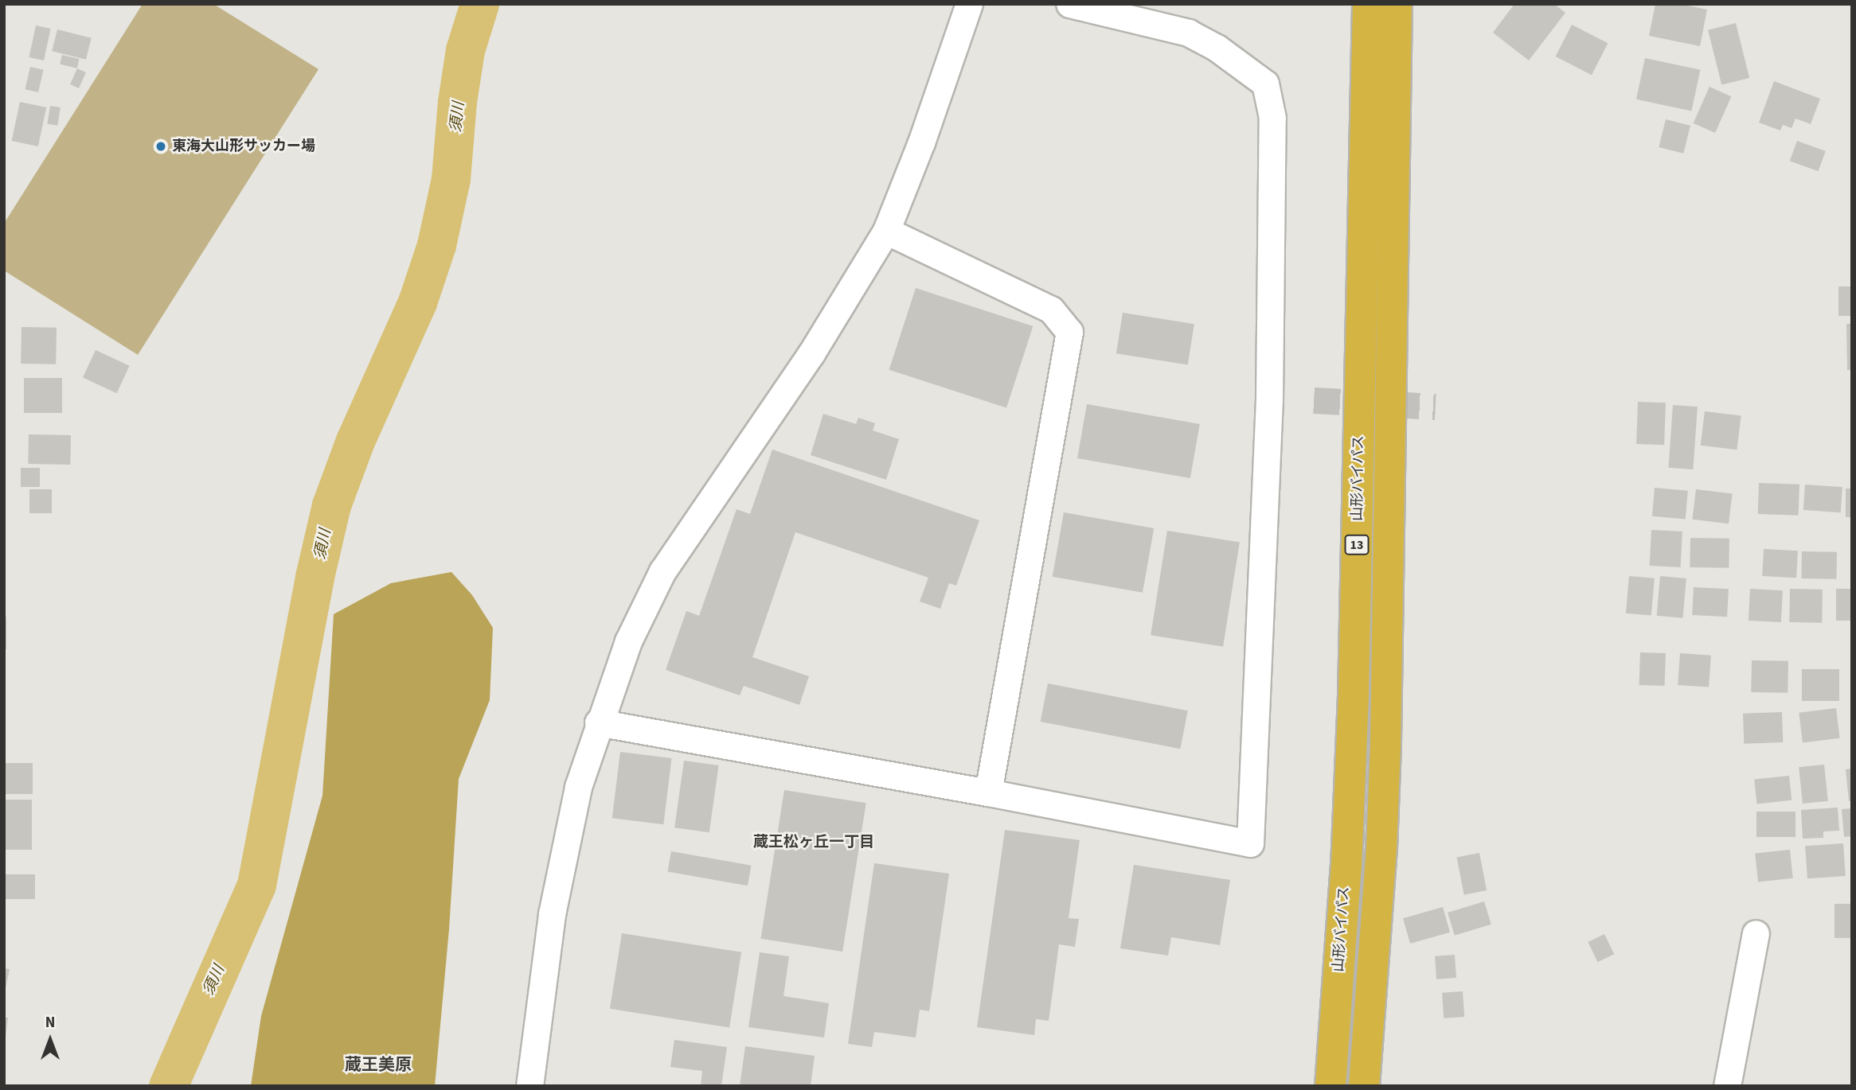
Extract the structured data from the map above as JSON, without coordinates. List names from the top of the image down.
{
  "streets": {
    "highway": ["山形バイパス", "13"]
  },
  "districts": ["蔵王松ヶ丘一丁目", "蔵王美原"],
  "water": ["須川"],
  "places": ["東海大山形サッカー場"],
  "north": "top"
}
